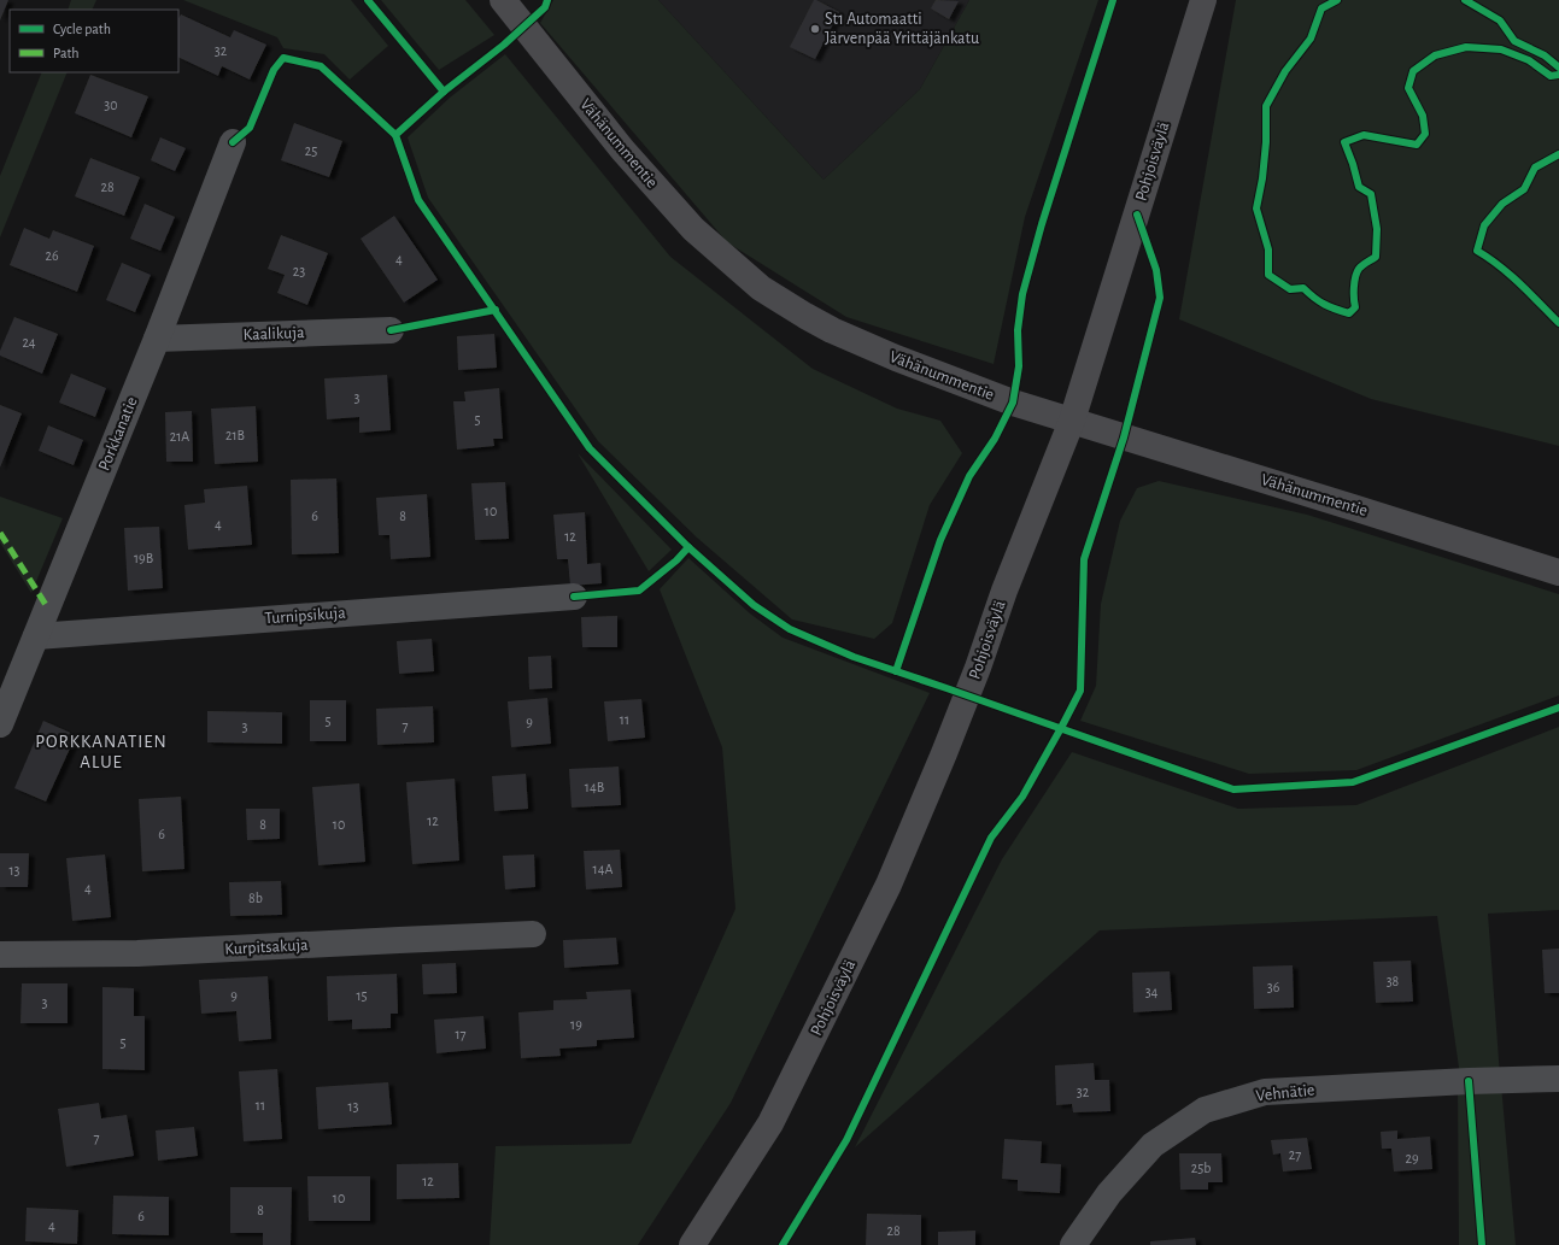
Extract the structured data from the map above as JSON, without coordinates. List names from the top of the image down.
{
  "streets": {
    "main road": ["Vähänummentie", "Pohjoisväylä"],
    "street": [
      "Kaalikuja",
      "Porkkanatie",
      "Turnipsikuja",
      "Kurpitsakuja",
      "Vehnätie"
    ]
  },
  "crossings": [
    ["Vähänummentie", "Pohjoisväylä"],
    ["Kaalikuja", "Porkkanatie"],
    ["Porkkanatie", "Turnipsikuja"]
  ],
  "districts": ["PORKKANATIEN ALUE"],
  "places": ["St1 Automaatti Järvenpää Yrittäjänkatu"],
  "house_numbers": [
    "32",
    "30",
    "25",
    "28",
    "26",
    "4",
    "23",
    "24",
    "3",
    "5",
    "21B",
    "21A",
    "10",
    "6",
    "8",
    "4",
    "12",
    "19B",
    "11",
    "5",
    "9",
    "7",
    "3",
    "14B",
    "12",
    "8",
    "10",
    "6",
    "14A",
    "13",
    "4",
    "8b",
    "38",
    "36",
    "34",
    "9",
    "15",
    "3",
    "19",
    "17",
    "5",
    "32",
    "11",
    "13",
    "7",
    "27",
    "29",
    "25b",
    "12",
    "10",
    "8",
    "6",
    "4",
    "28"
  ],
  "legend": ["Cycle path", "Path"]
}
